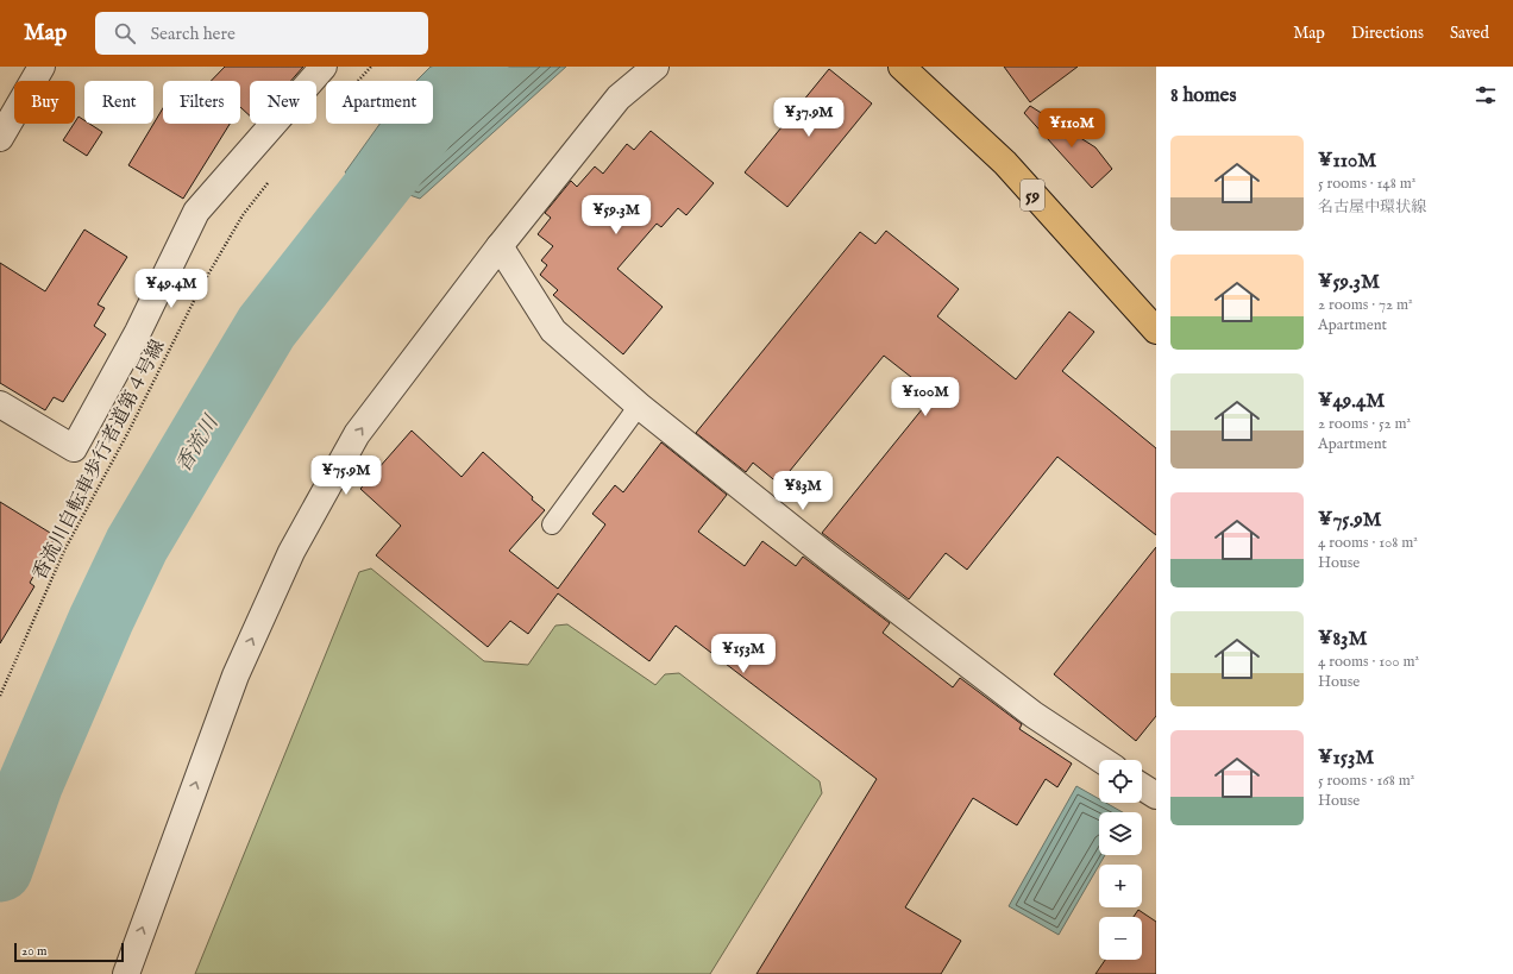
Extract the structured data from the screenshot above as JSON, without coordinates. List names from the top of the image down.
{
  "streets": {
    "main road": ["59"],
    "path": ["香流川自転車歩行者道第４号線"]
  },
  "water": ["香流川"],
  "scale_bar": "20 m",
  "page": {
    "header": "Map",
    "search": "Search here",
    "nav": ["Map", "Directions", "Saved"],
    "heading": "8 homes",
    "chip": [
      "Buy",
      "Rent",
      "Filters",
      "New",
      "Apartment"
    ],
    "price": [
      "¥37.9M",
      "¥110M",
      "¥59.3M",
      "¥49.4M",
      "¥100M",
      "¥75.9M",
      "¥83M",
      "¥153M"
    ],
    "list": [
      {
        "name": "¥110M",
        "note": "5 rooms · 148 m² · 名古屋中環状線"
      },
      {
        "name": "¥59.3M",
        "note": "2 rooms · 72 m² · Apartment"
      },
      {
        "name": "¥49.4M",
        "note": "2 rooms · 52 m² · Apartment"
      },
      {
        "name": "¥75.9M",
        "note": "4 rooms · 108 m² · House"
      },
      {
        "name": "¥83M",
        "note": "4 rooms · 100 m² · House"
      },
      {
        "name": "¥153M",
        "note": "5 rooms · 168 m² · House"
      }
    ],
    "map_buttons": ["+", "−"],
    "scale": "20 m"
  }
}
